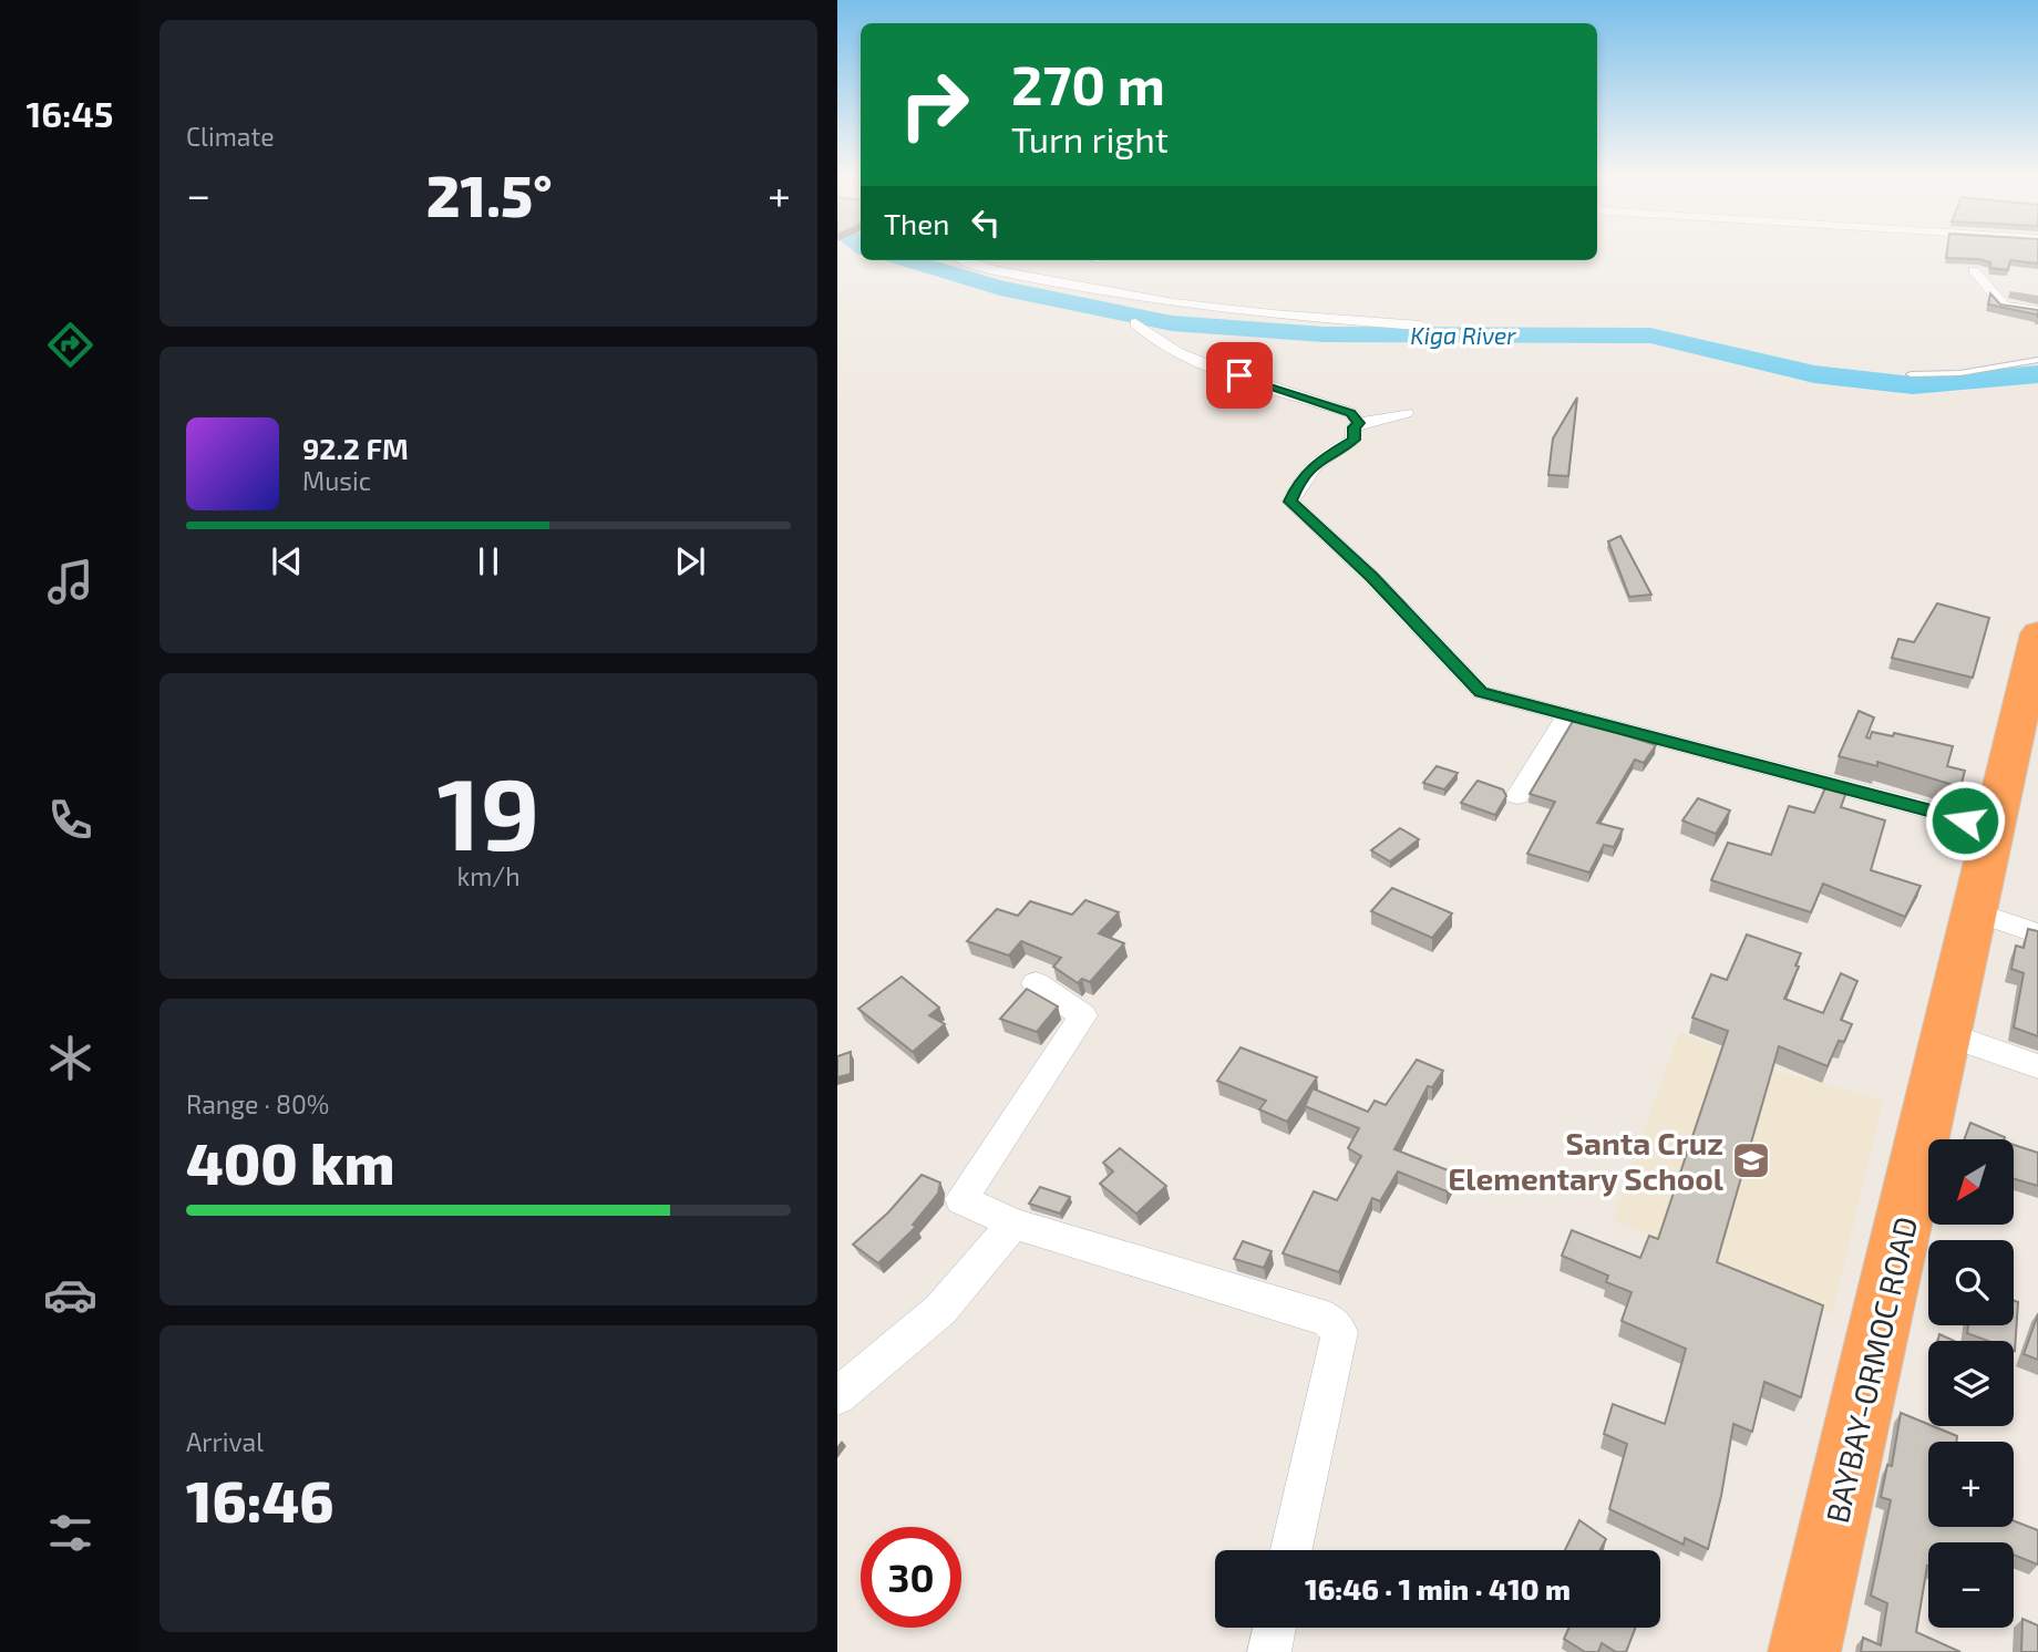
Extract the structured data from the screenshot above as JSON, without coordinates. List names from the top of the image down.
{
  "streets": {
    "highway": ["BAYBAY-ORMOC ROAD"]
  },
  "water": ["Kiga River"],
  "places": {
    "school or university": ["Santa Cruz Elementary School"]
  },
  "north": "bottom left",
  "page": {
    "tabs": "16:45",
    "tile": [
      "Climate",
      ["19", "km/h"],
      ["Range · 80%", "400 km"],
      ["Arrival", "16:46"]
    ],
    "turn": ["270 m", "Turn right"],
    "heat": ["−", "21.5°", "+"],
    "then": "Then",
    "song": ["92.2 FM", "Music"],
    "map_buttons": ["+", "−"],
    "limit": "30",
    "trip": "16:46 · 1 min · 410 m"
  }
}
